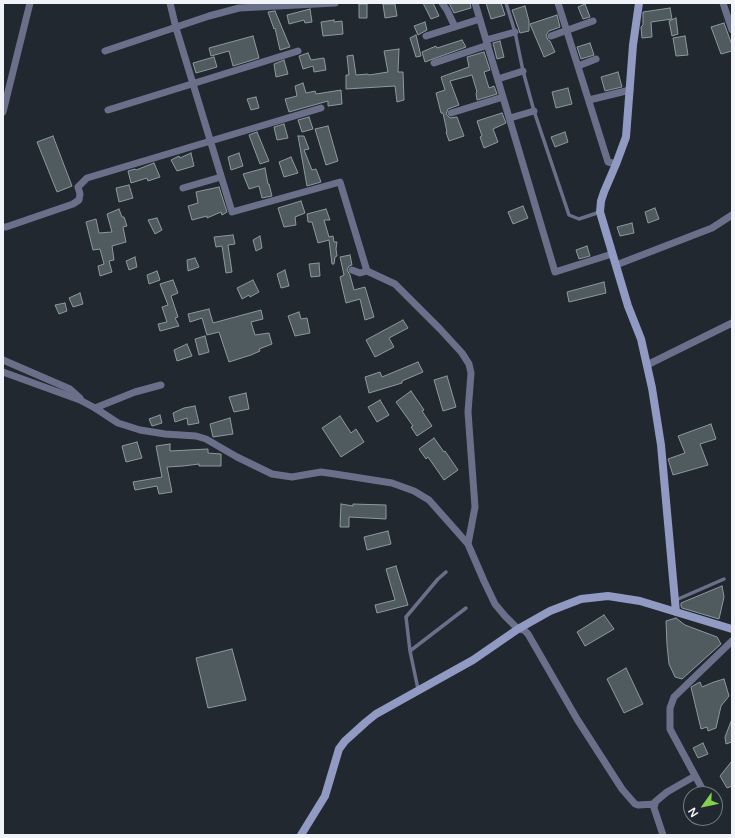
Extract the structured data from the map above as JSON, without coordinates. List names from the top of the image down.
{
  "north": "bottom left"
}
